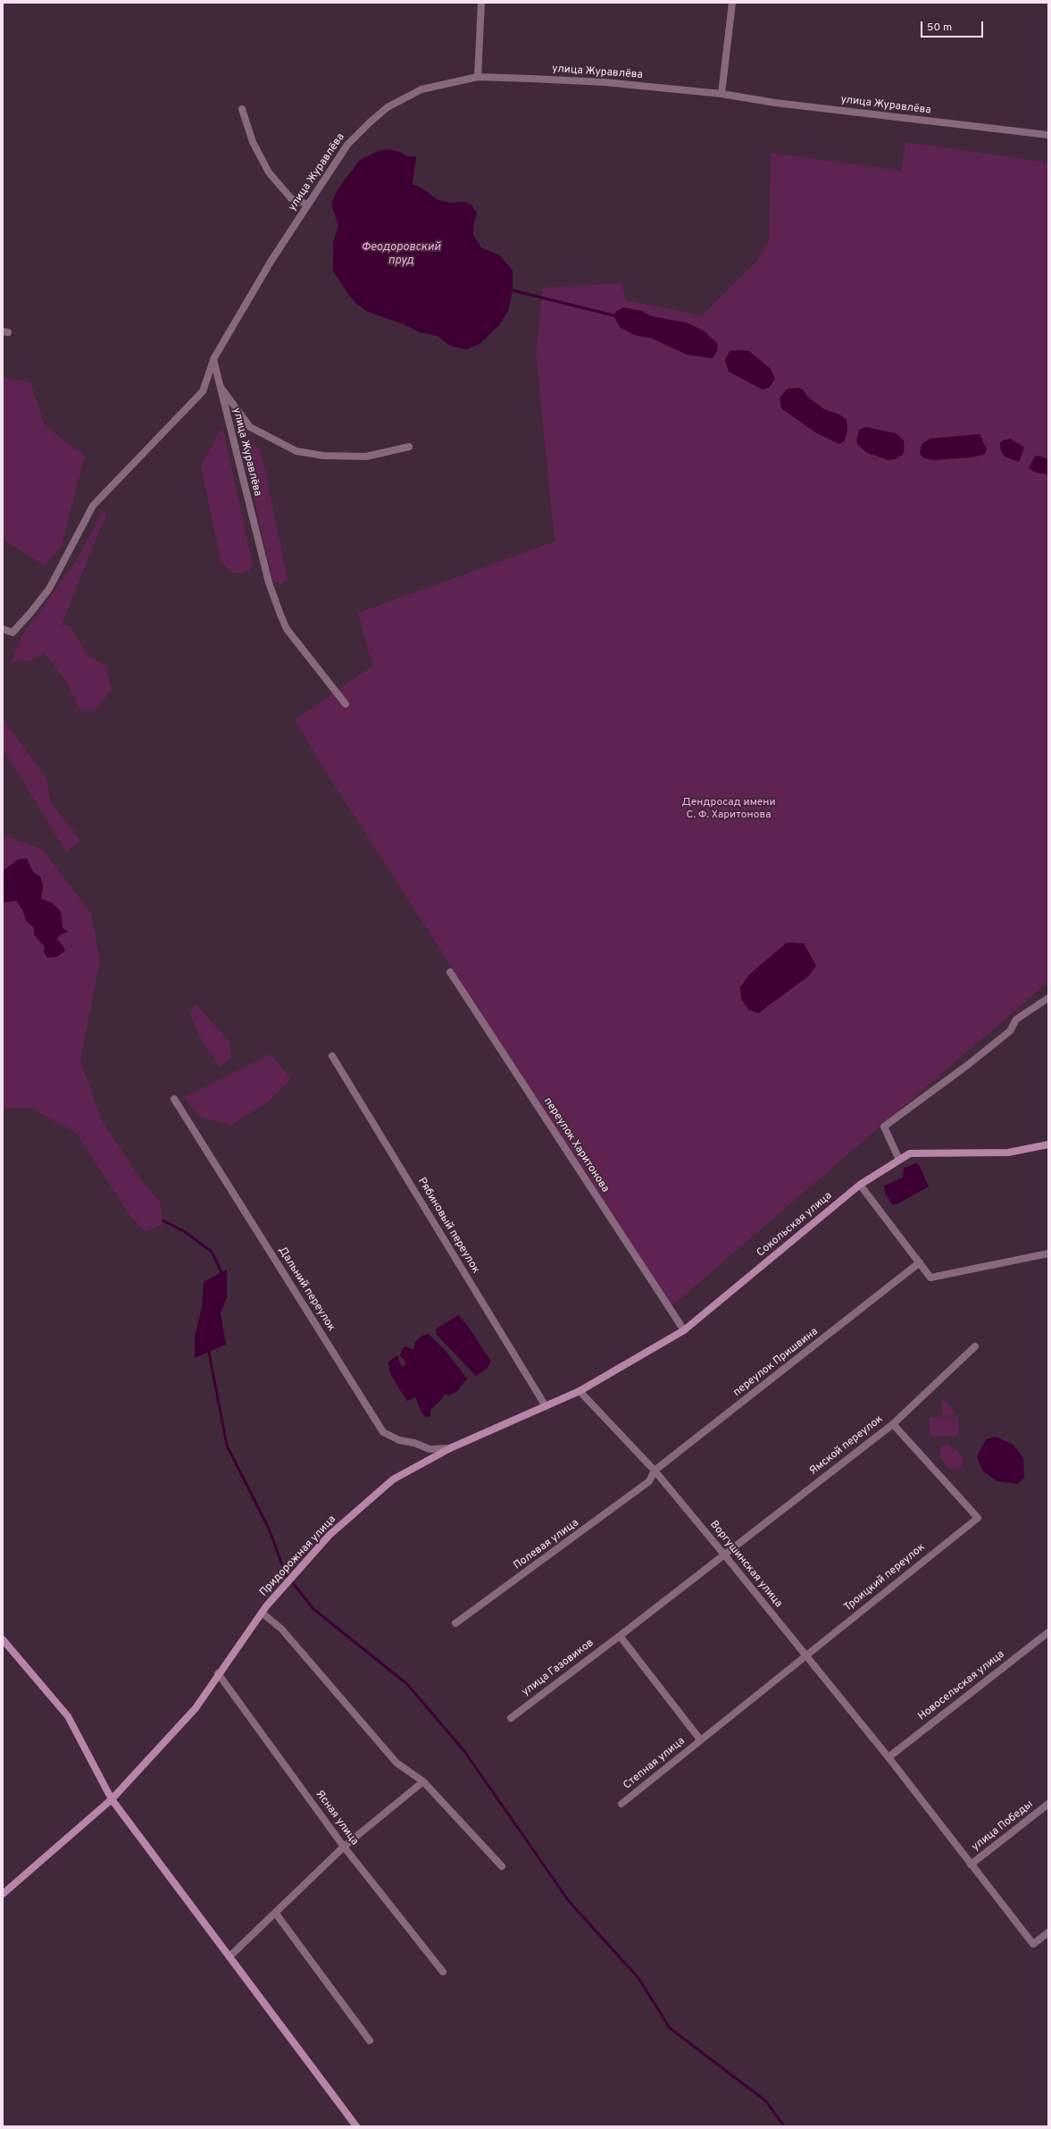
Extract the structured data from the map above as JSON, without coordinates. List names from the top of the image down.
{
  "streets": {
    "street": [
      "улица Журавлёва",
      "переулок Харитонова",
      "Сокольская улица",
      "Рябиновый переулок",
      "Дальний переулок",
      "переулок Пришвина",
      "Ямской переулок",
      "Полевая улица",
      "Придорожная улица",
      "Воргушинская улица",
      "Троицкий переулок",
      "улица Газовиков",
      "Новосельская улица",
      "Степная улица",
      "Ясная улица",
      "улица Победы"
    ]
  },
  "crossings": [
    ["переулок Харитонова", "Сокольская улица"],
    ["Сокольская улица", "Придорожная улица"],
    ["Сокольская улица", "Воргушинская улица"],
    ["Рябиновый переулок", "Придорожная улица"],
    ["Дальний переулок", "Придорожная улица"],
    ["переулок Пришвина", "Полевая улица"],
    ["переулок Пришвина", "Воргушинская улица"],
    ["Ямской переулок", "Воргушинская улица"],
    ["Ямской переулок", "Троицкий переулок"],
    ["Ямской переулок", "улица Газовиков"],
    ["Придорожная улица", "Воргушинская улица"],
    ["Придорожная улица", "Ясная улица"],
    ["Воргушинская улица", "Троицкий переулок"],
    ["Воргушинская улица", "Новосельская улица"],
    ["Воргушинская улица", "улица Победы"],
    ["Троицкий переулок", "Степная улица"]
  ],
  "water": ["Феодоровский пруд"],
  "parks": ["Дендросад имени С. Ф. Харитонова"],
  "scale_bar": "50 m"
}
